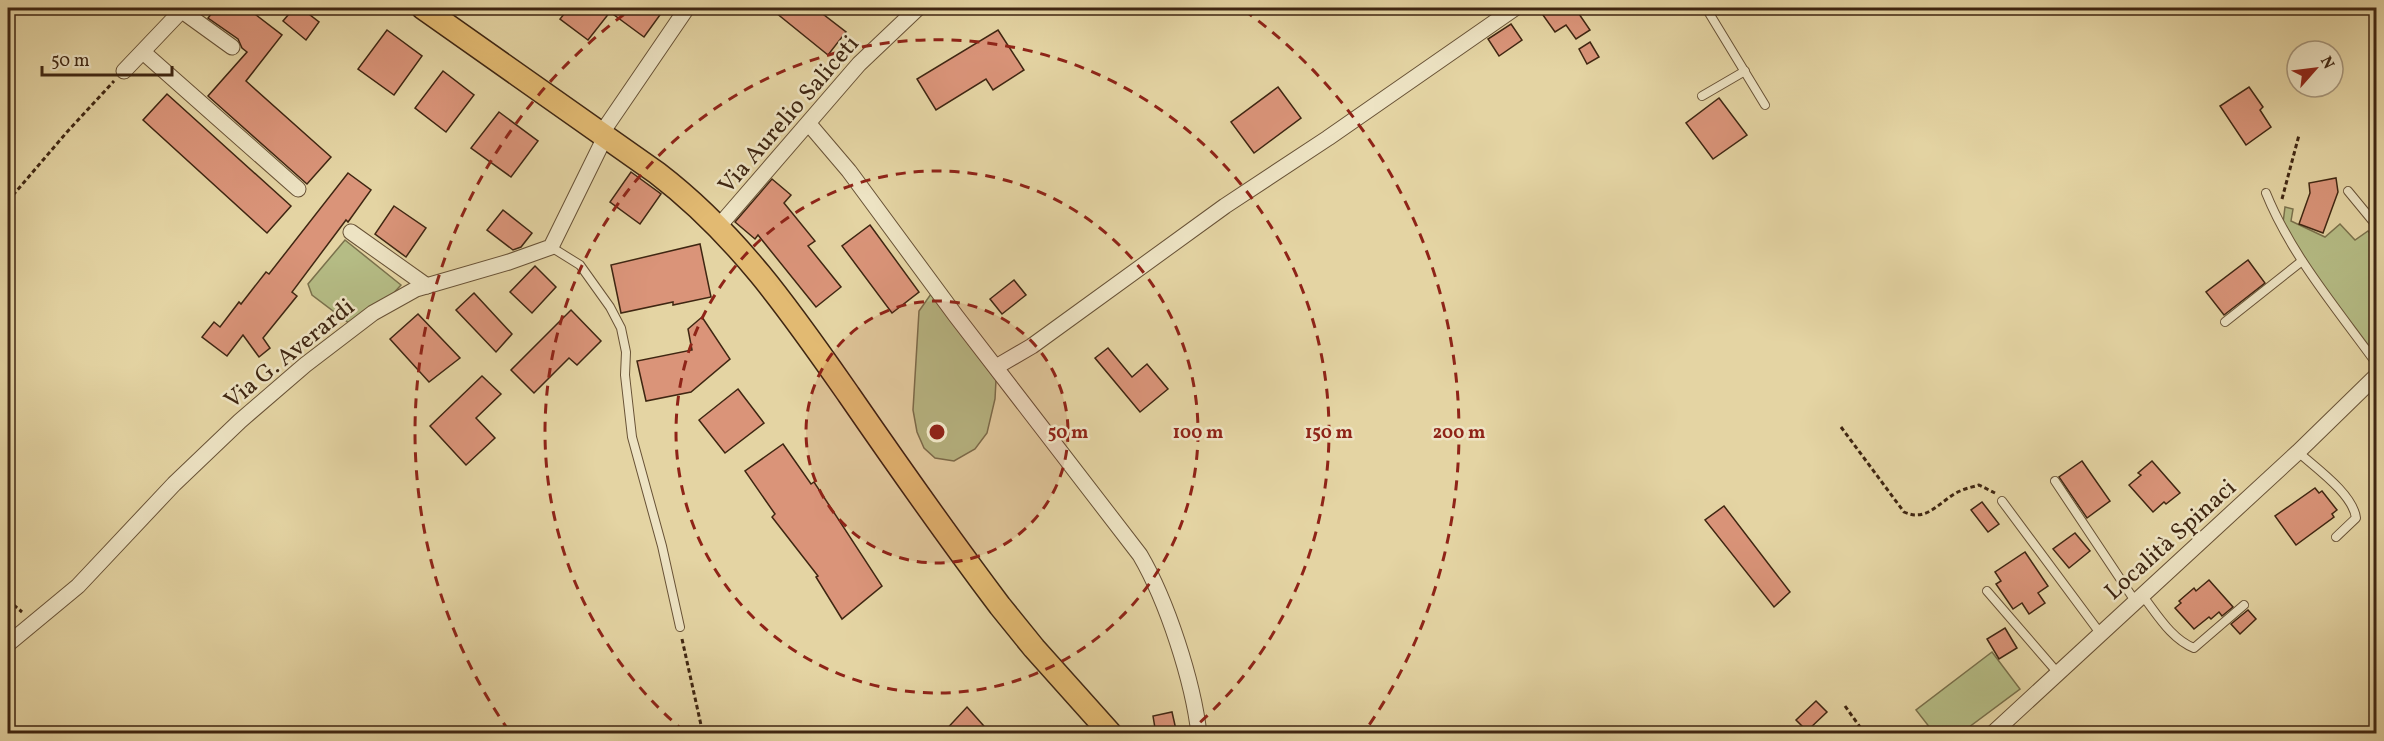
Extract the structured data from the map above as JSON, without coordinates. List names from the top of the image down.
{
  "streets": {
    "street": ["Via Aurelio Saliceti", "Via G. Averardi", "Località Spinaci"]
  },
  "scale_bar": "50 m",
  "north": "top right",
  "rings": [
    "50 m",
    "100 m",
    "150 m",
    "200 m"
  ]
}
